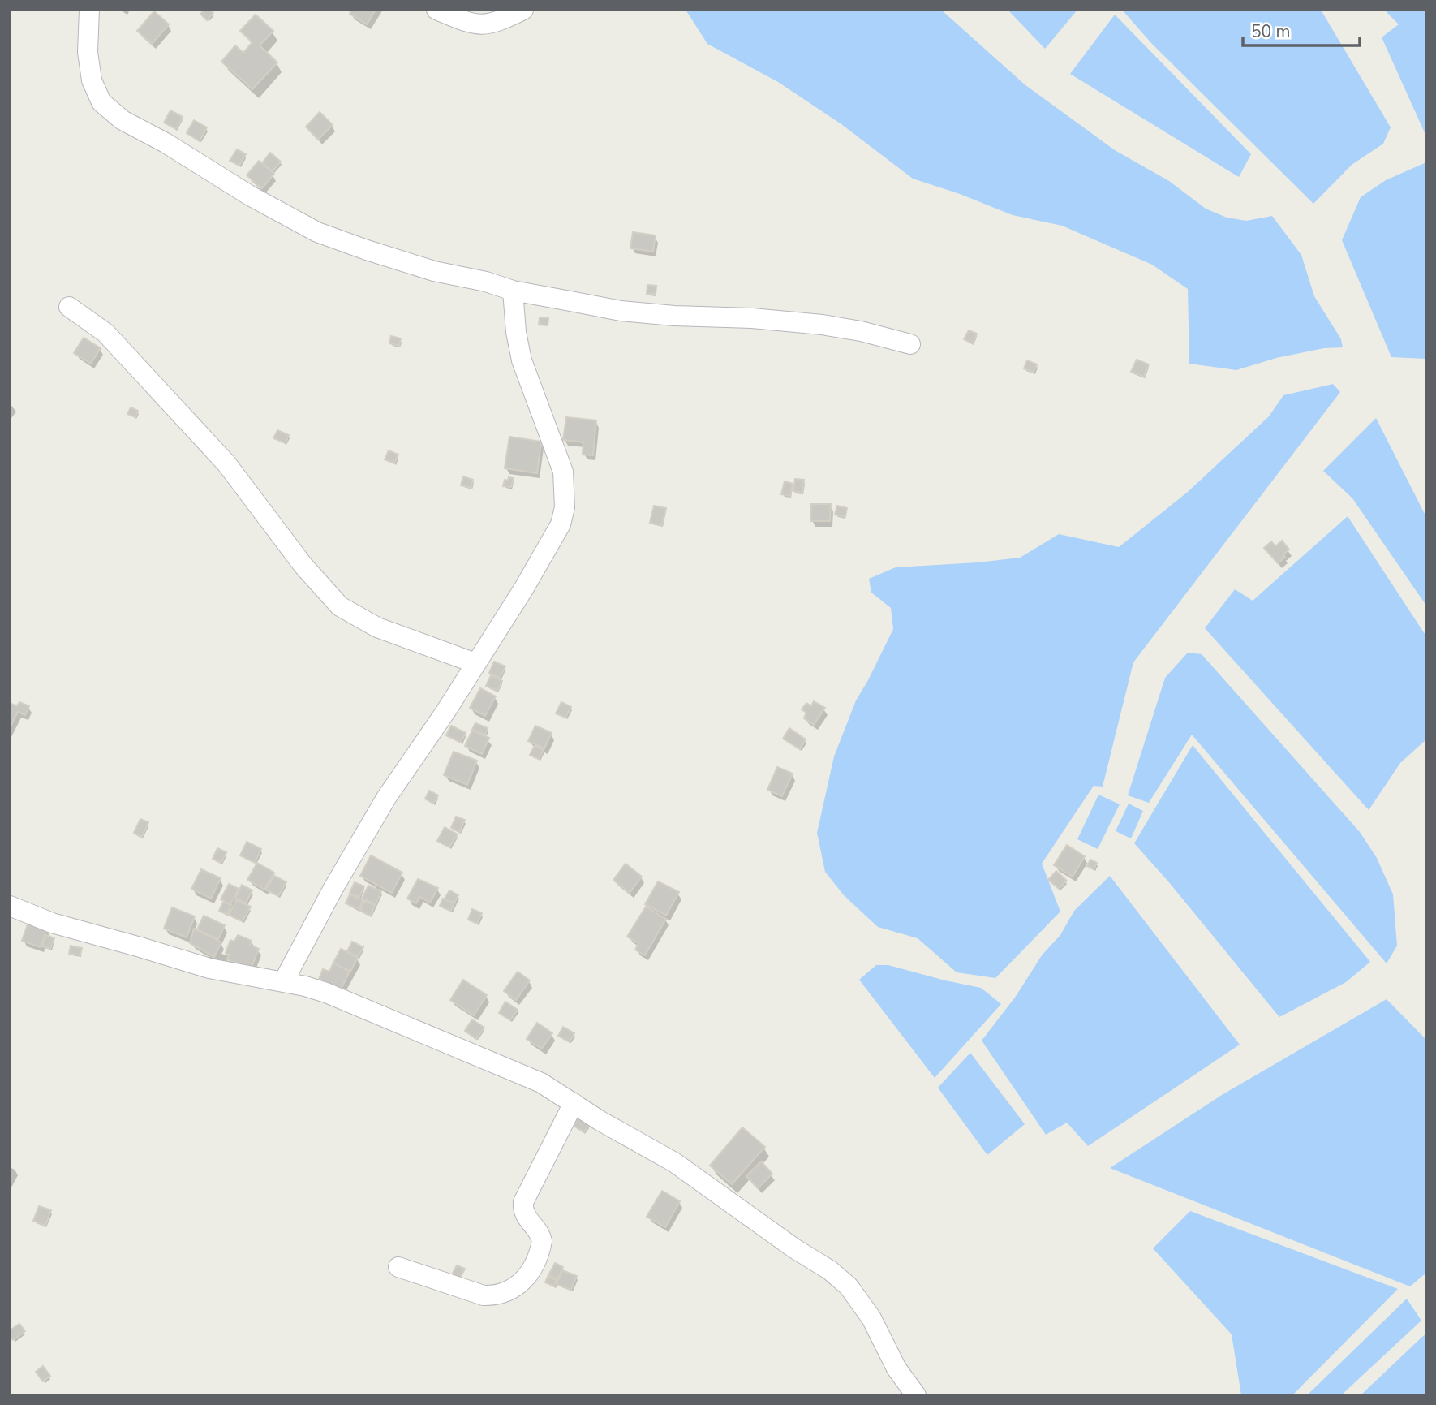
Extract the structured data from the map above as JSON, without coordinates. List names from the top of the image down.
{
  "scale_bar": "50 m"
}
